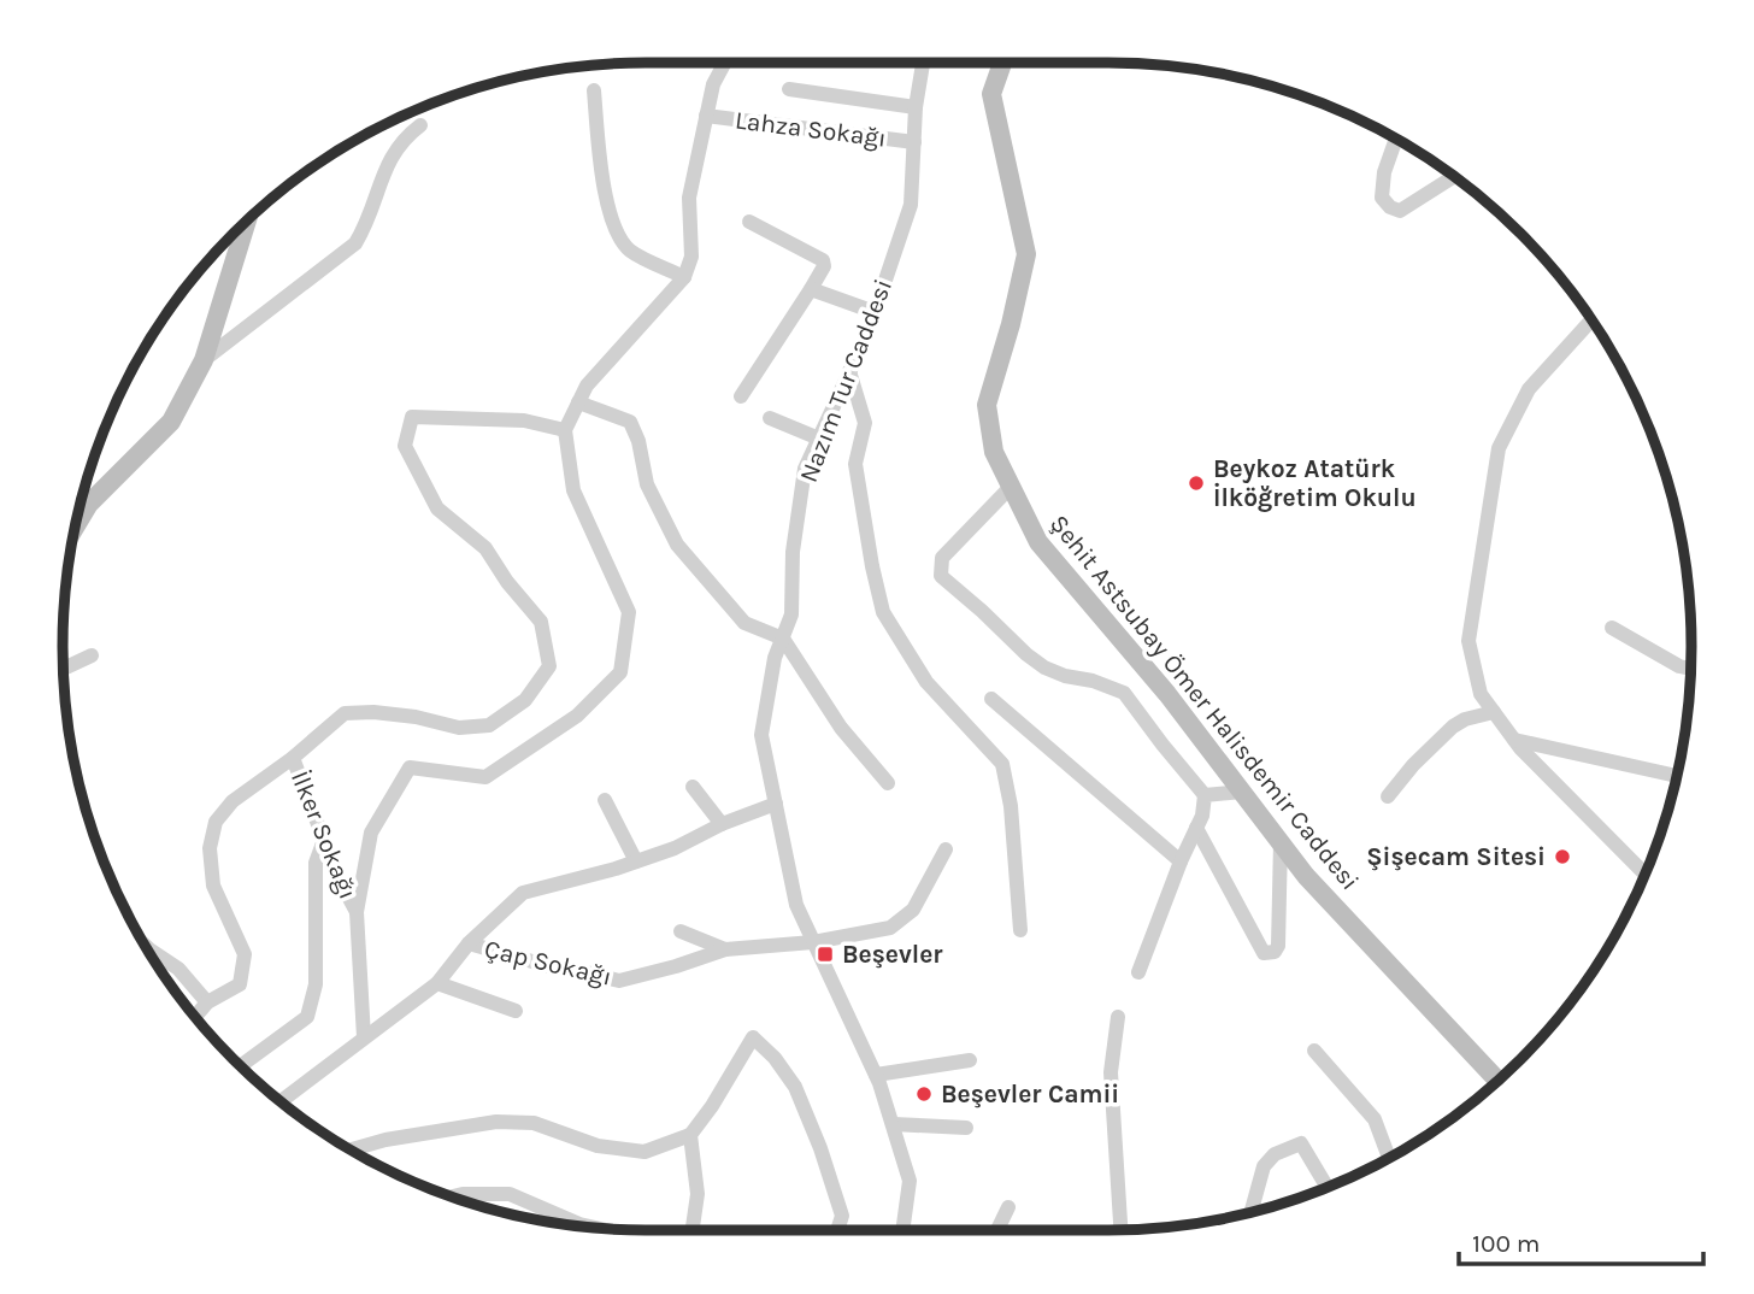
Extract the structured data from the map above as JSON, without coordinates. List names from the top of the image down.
{
  "streets": {
    "street": [
      "Lahza Sokağı",
      "Nazım Tur Caddesi",
      "Şehit Astsubay Ömer Halisdemir Caddesi",
      "İlker Sokağı",
      "Çap Sokağı"
    ]
  },
  "crossings": [
    ["Lahza Sokağı", "Nazım Tur Caddesi"],
    ["Nazım Tur Caddesi", "Çap Sokağı"]
  ],
  "places": {
    "other": ["Beykoz Atatürk İlköğretim Okulu", "Şişecam Sitesi", "Beşevler Camii"],
    "transit": ["Beşevler"]
  },
  "scale_bar": "100 m"
}
